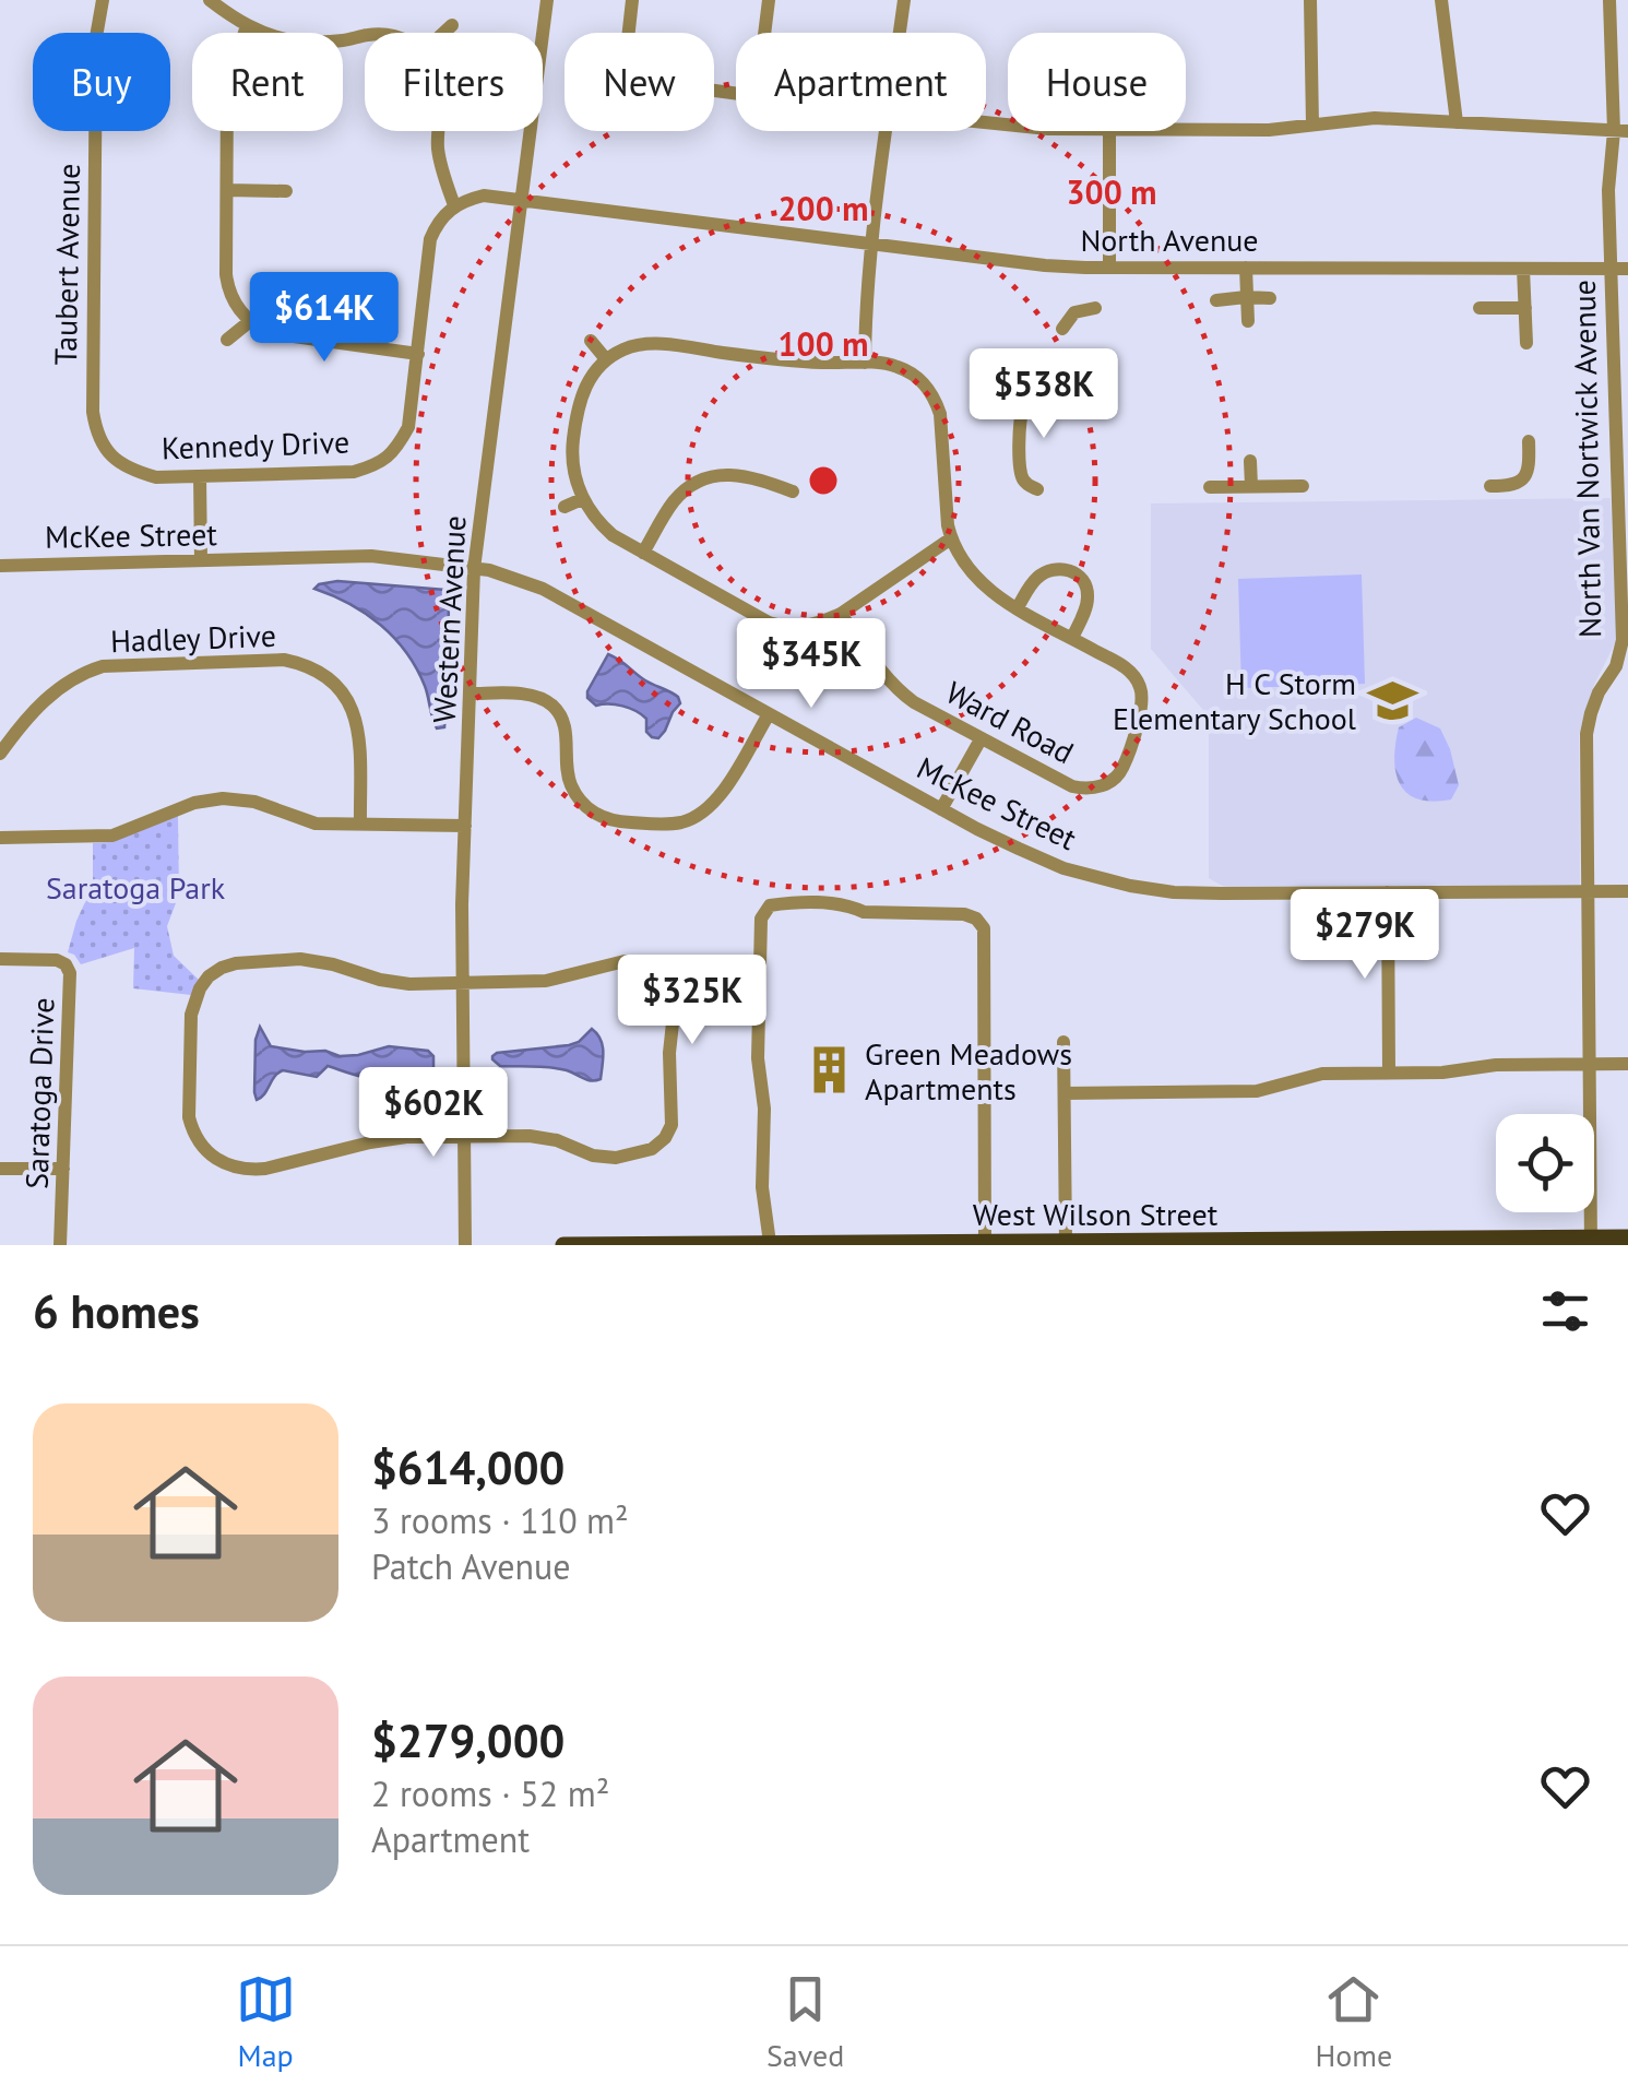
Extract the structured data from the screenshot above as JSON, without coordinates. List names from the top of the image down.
{
  "streets": {
    "main road": ["West Wilson Street"],
    "street": [
      "North Avenue",
      "Taubert Avenue",
      "Kennedy Drive",
      "North Van Nortwick Avenue",
      "McKee Street",
      "Western Avenue",
      "Hadley Drive",
      "Ward Road",
      "Saratoga Drive"
    ]
  },
  "crossings": [
    ["North Avenue", "North Van Nortwick Avenue"],
    ["North Avenue", "Western Avenue"],
    ["Taubert Avenue", "Kennedy Drive"],
    ["North Van Nortwick Avenue", "McKee Street"],
    ["North Van Nortwick Avenue", "West Wilson Street"],
    ["McKee Street", "Western Avenue"]
  ],
  "parks": ["Saratoga Park"],
  "places": {
    "school or university": ["H C Storm Elementary School"],
    "building": ["Green Meadows Apartments"]
  },
  "page": {
    "chip": [
      "Buy",
      "Rent",
      "Filters",
      "New",
      "Apartment",
      "House"
    ],
    "price": [
      "$614K",
      "$538K",
      "$345K",
      "$279K",
      "$325K",
      "$602K"
    ],
    "heading": "6 homes",
    "list": [
      {
        "name": "$614,000",
        "note": "3 rooms · 110 m² · Patch Avenue"
      },
      {
        "name": "$279,000",
        "note": "2 rooms · 52 m² · Apartment"
      }
    ],
    "tabs": ["Map", "Saved", "Home"]
  },
  "rings": ["300 m", "200 m", "100 m"]
}
